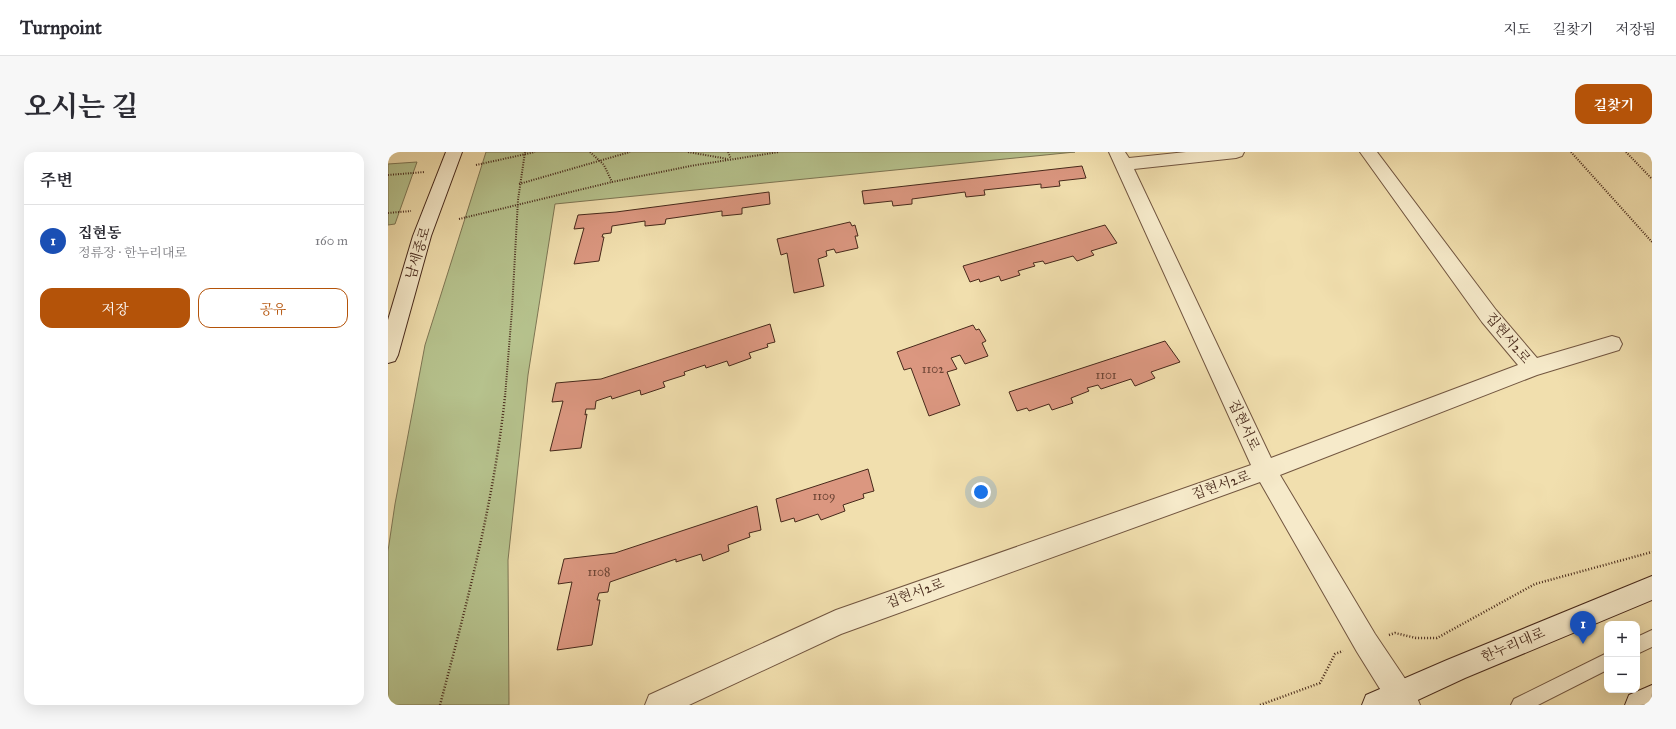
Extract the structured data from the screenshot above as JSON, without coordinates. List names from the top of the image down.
{
  "streets": {
    "street": [
      "남세종로",
      "집현서2로",
      "집현서로",
      "한누리대로"
    ]
  },
  "crossings": [
    ["집현서2로", "집현서로"],
    ["집현서로", "한누리대로"]
  ],
  "house_numbers": [
    "1102",
    "1101",
    "1109",
    "1108"
  ],
  "page": {
    "header": "Turnpoint",
    "nav": ["지도", "길찾기", "저장됨"],
    "title": "오시는 길",
    "buttons": [
      "길찾기",
      ["저장", "공유"]
    ],
    "heading": "주변",
    "list": [
      {
        "mark": "1",
        "name": "집현동",
        "note": "정류장 · 한누리대로",
        "value": "160 m"
      }
    ],
    "pins": "1",
    "map_buttons": ["+", "−"]
  }
}
